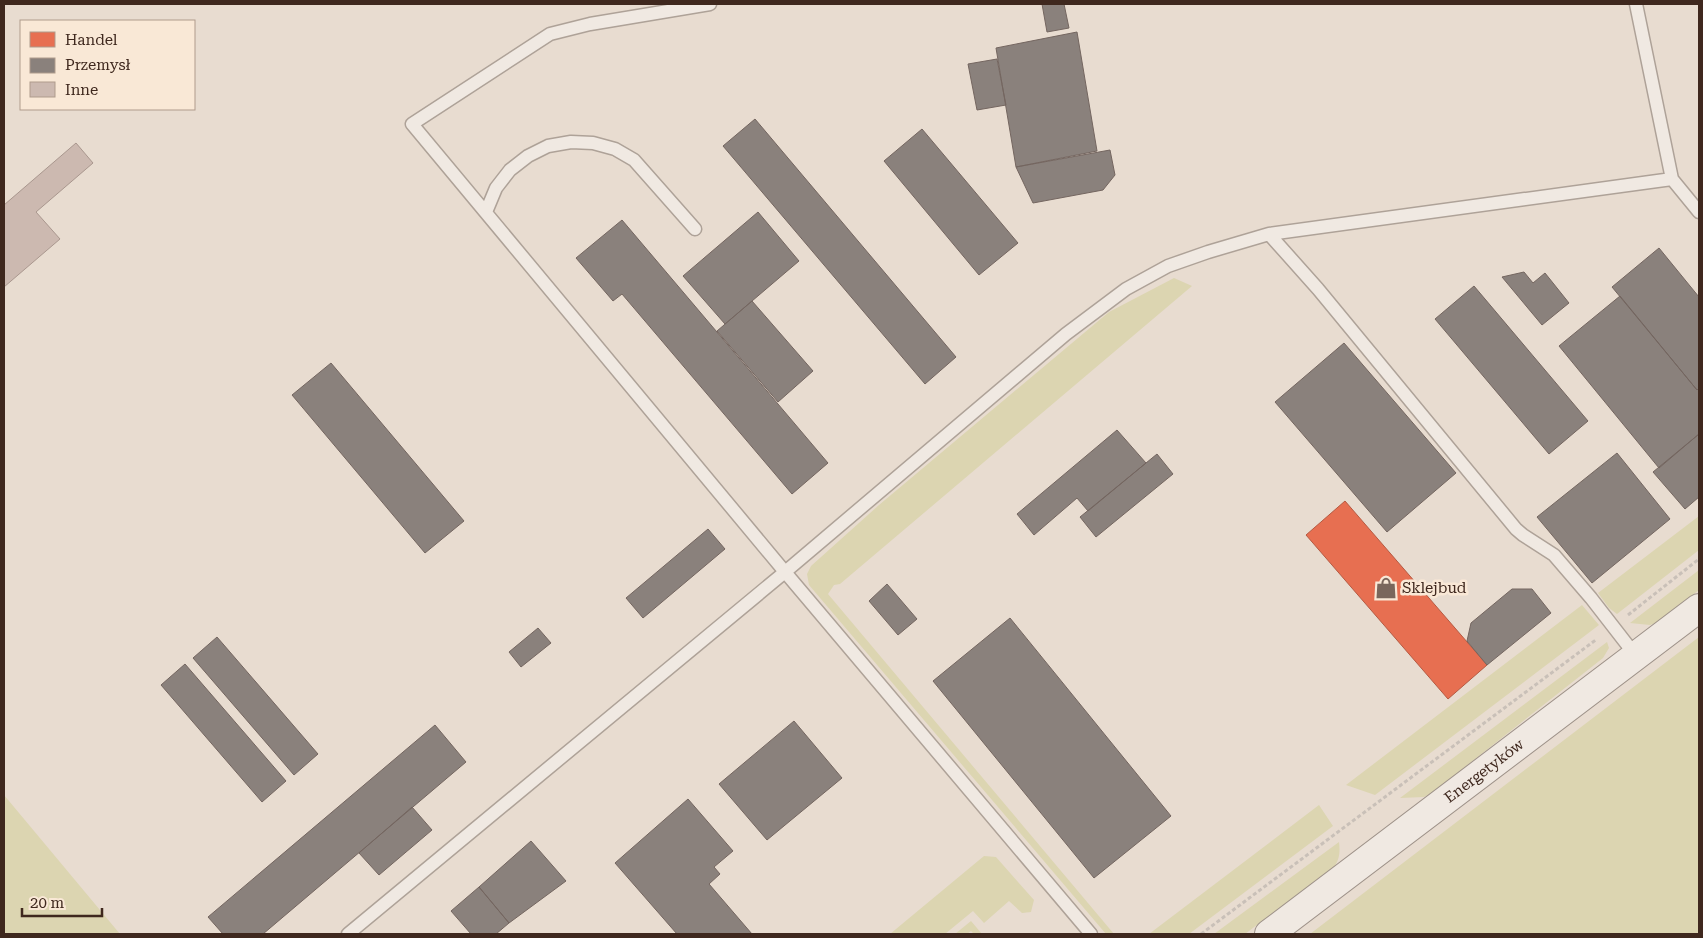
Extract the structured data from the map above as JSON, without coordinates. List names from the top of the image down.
{
  "streets": {
    "main road": ["Energetyków"]
  },
  "places": {
    "shop": ["Sklejbud"]
  },
  "legend": ["Handel", "Przemysł", "Inne"],
  "scale_bar": "20 m"
}
